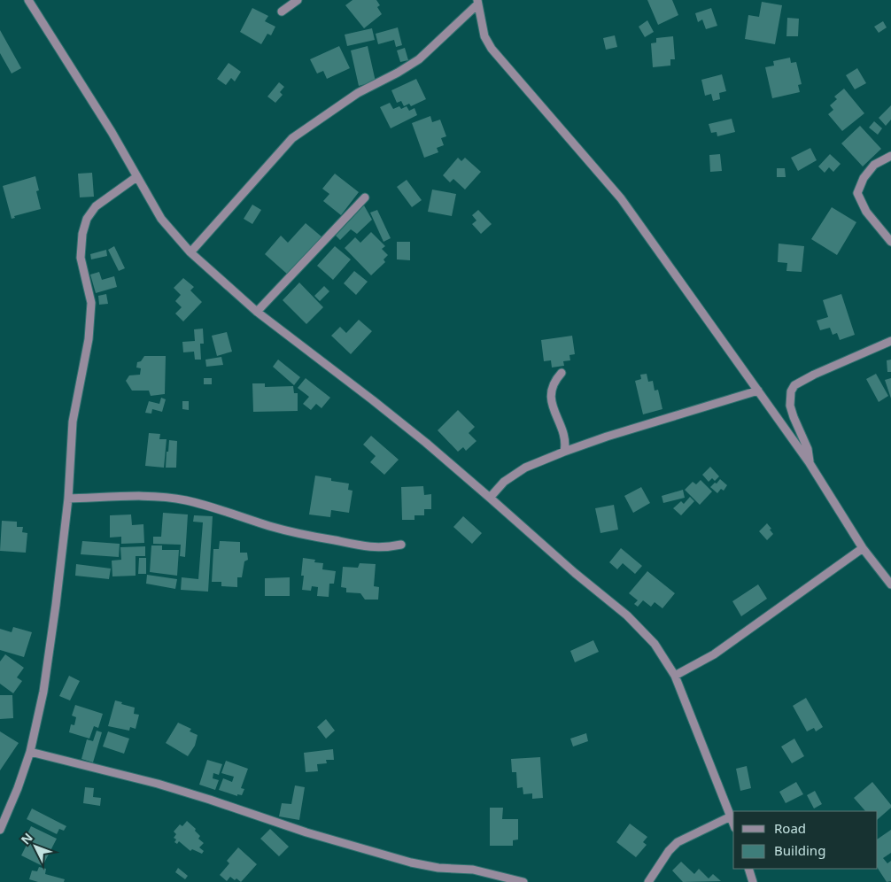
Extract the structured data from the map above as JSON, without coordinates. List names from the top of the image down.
{
  "legend": ["Road", "Building"],
  "north": "top left"
}
